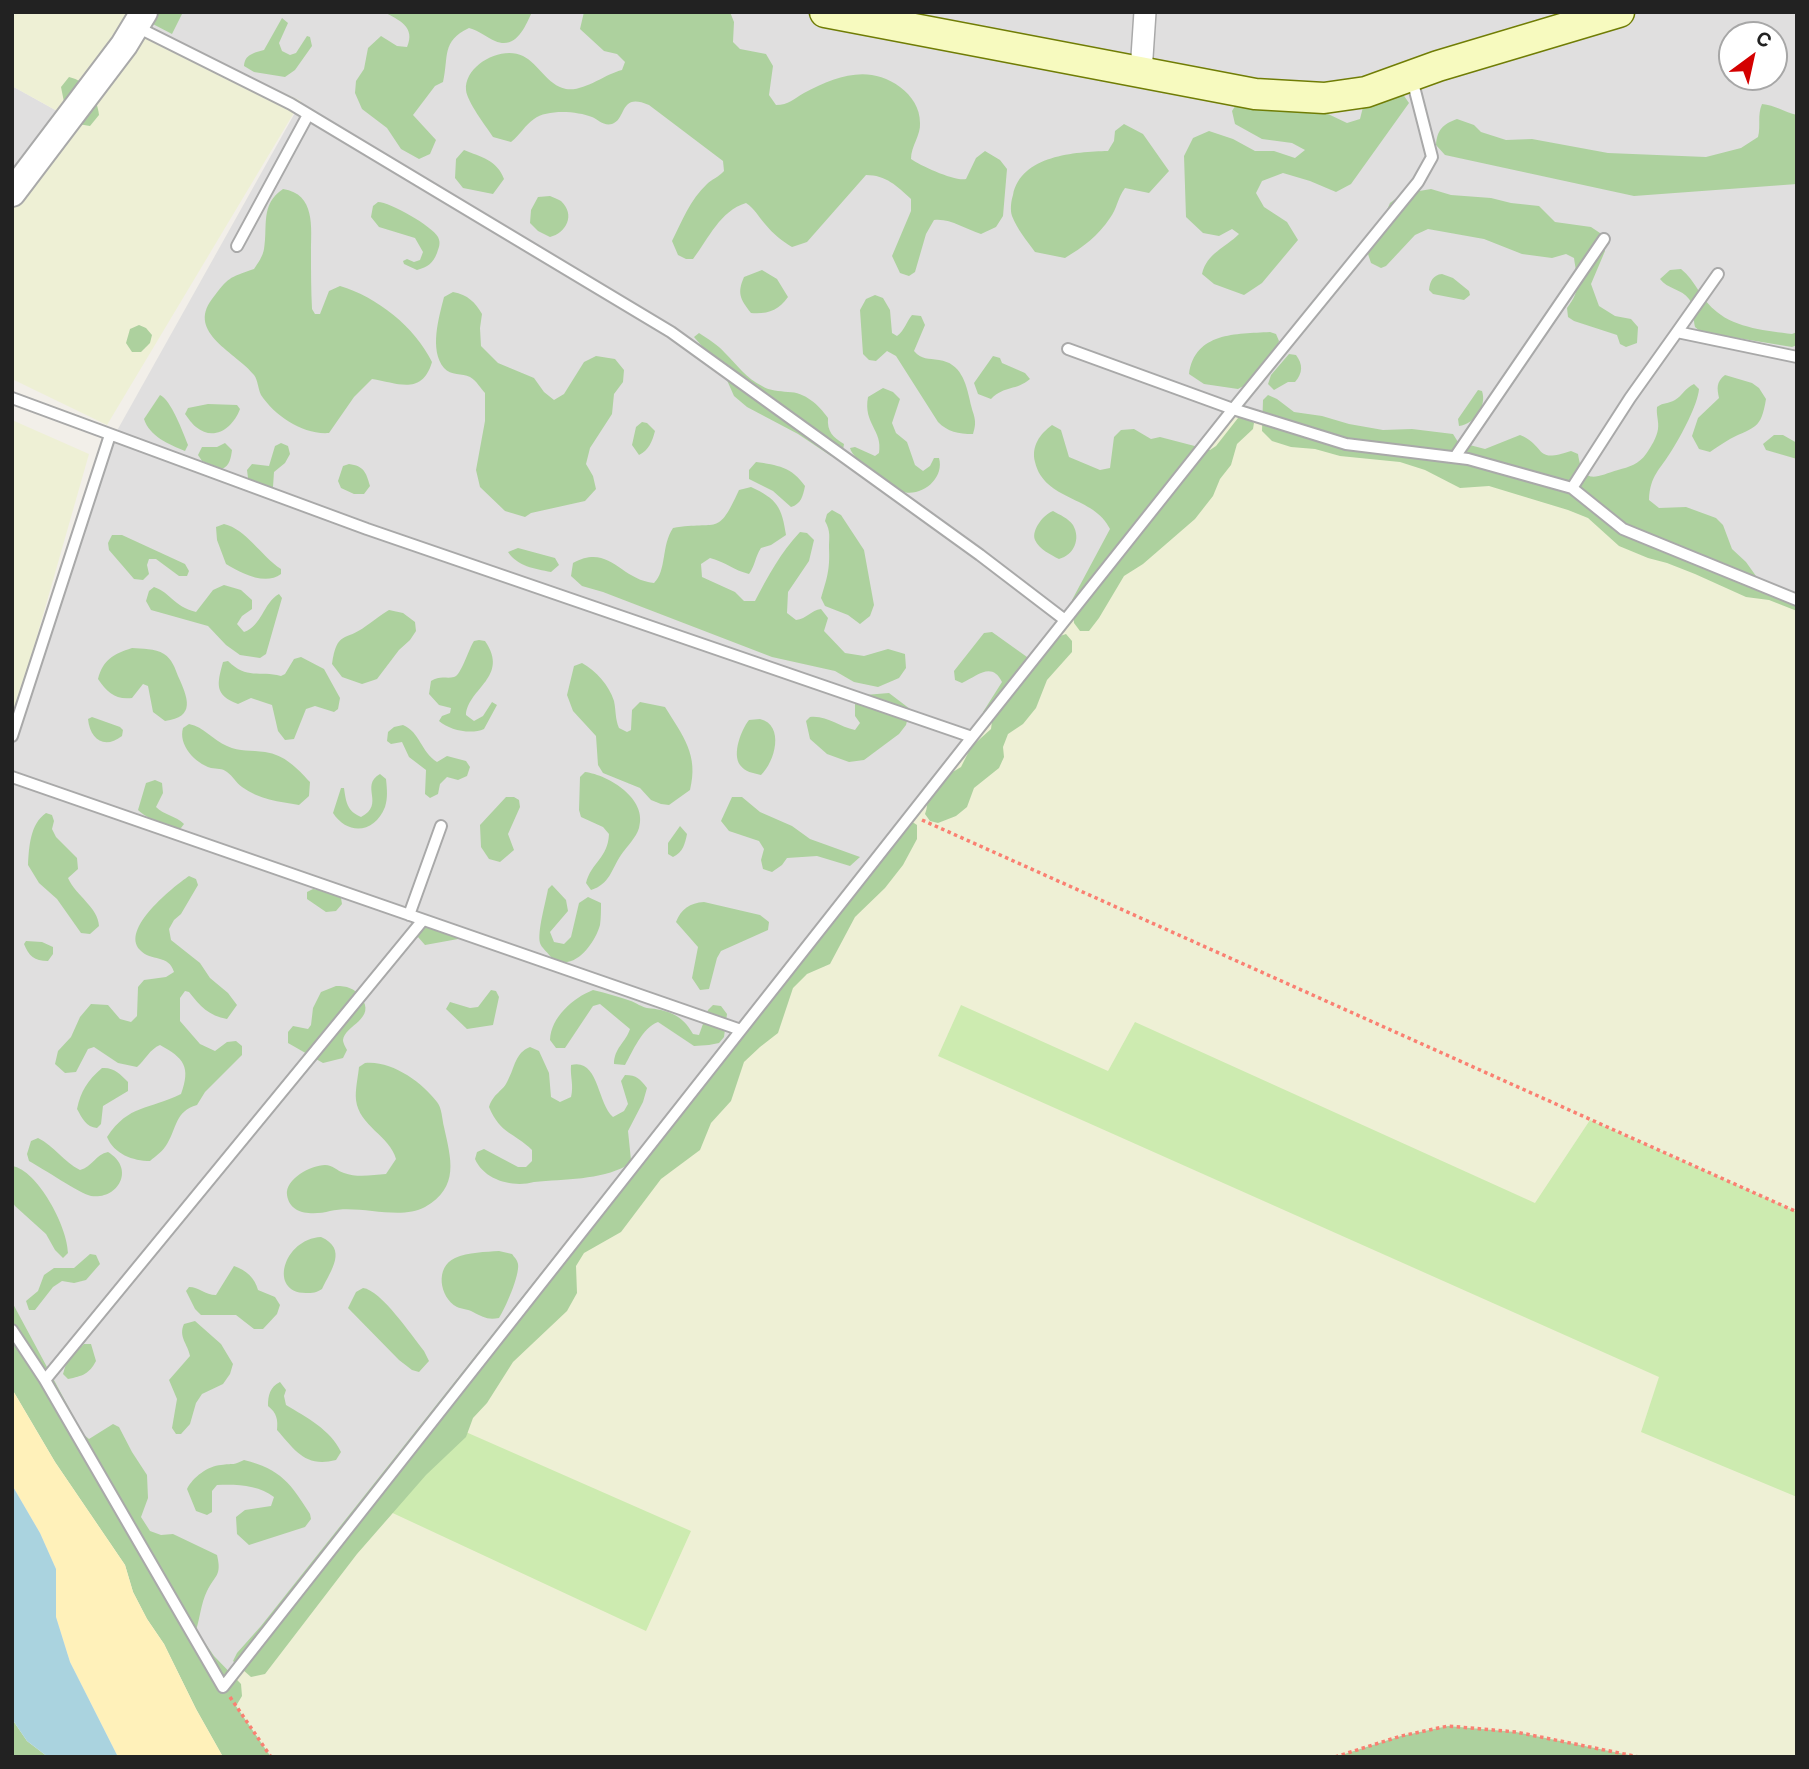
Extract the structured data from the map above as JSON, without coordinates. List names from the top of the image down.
{
  "north": "top right"
}
